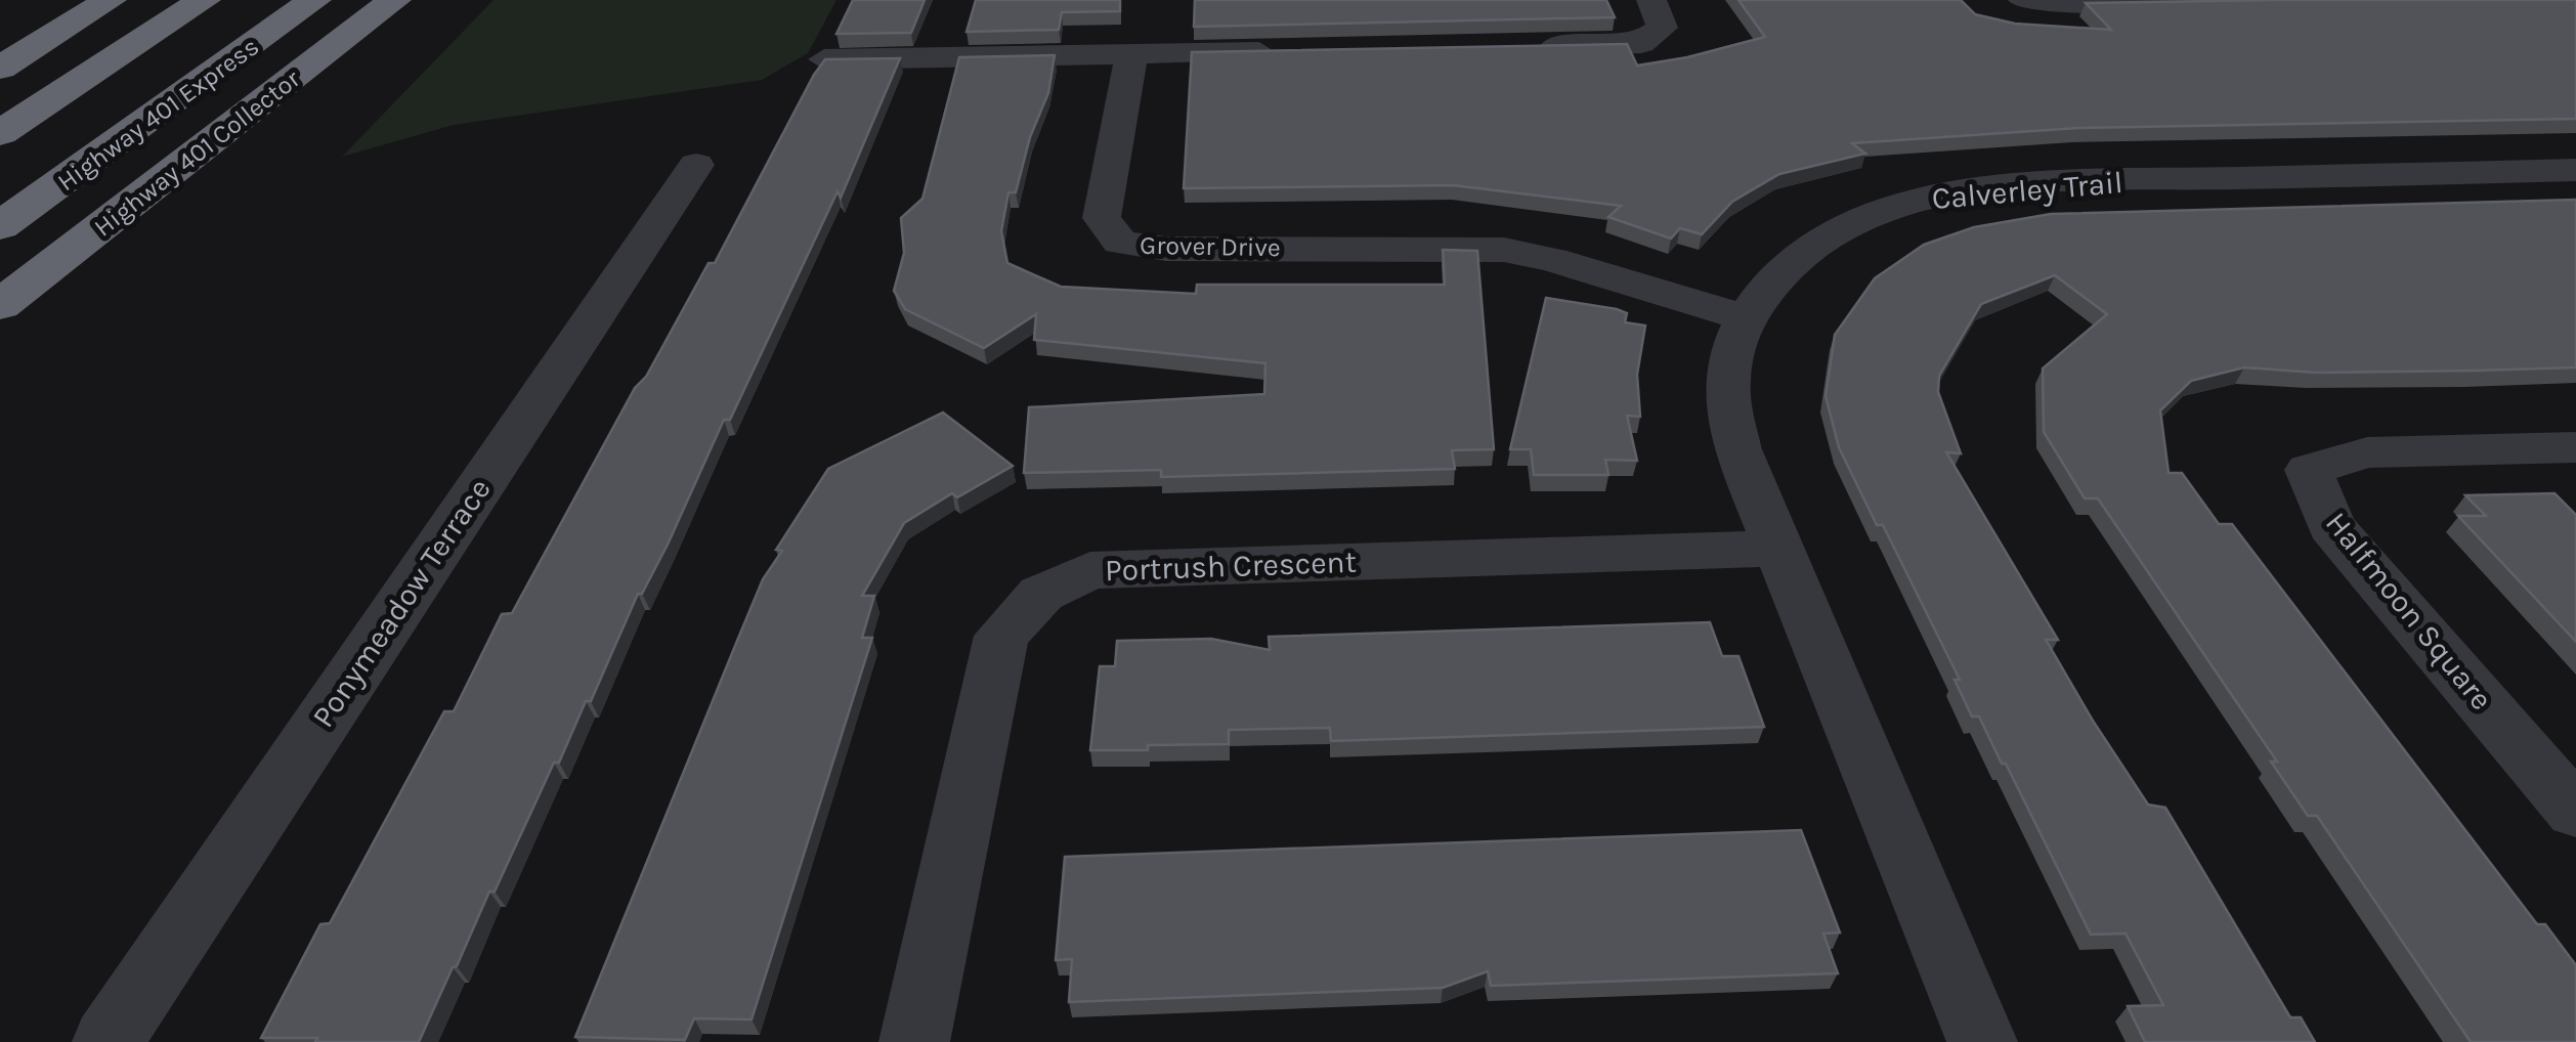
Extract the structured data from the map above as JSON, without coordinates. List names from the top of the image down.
{
  "streets": {
    "highway": ["Highway 401 Express", "Highway 401 Collector"],
    "street": [
      "Calverley Trail",
      "Grover Drive",
      "Portrush Crescent",
      "Ponymeadow Terrace",
      "Halfmoon Square"
    ]
  },
  "crossings": [
    ["Calverley Trail", "Grover Drive"],
    ["Calverley Trail", "Portrush Crescent"]
  ]
}
